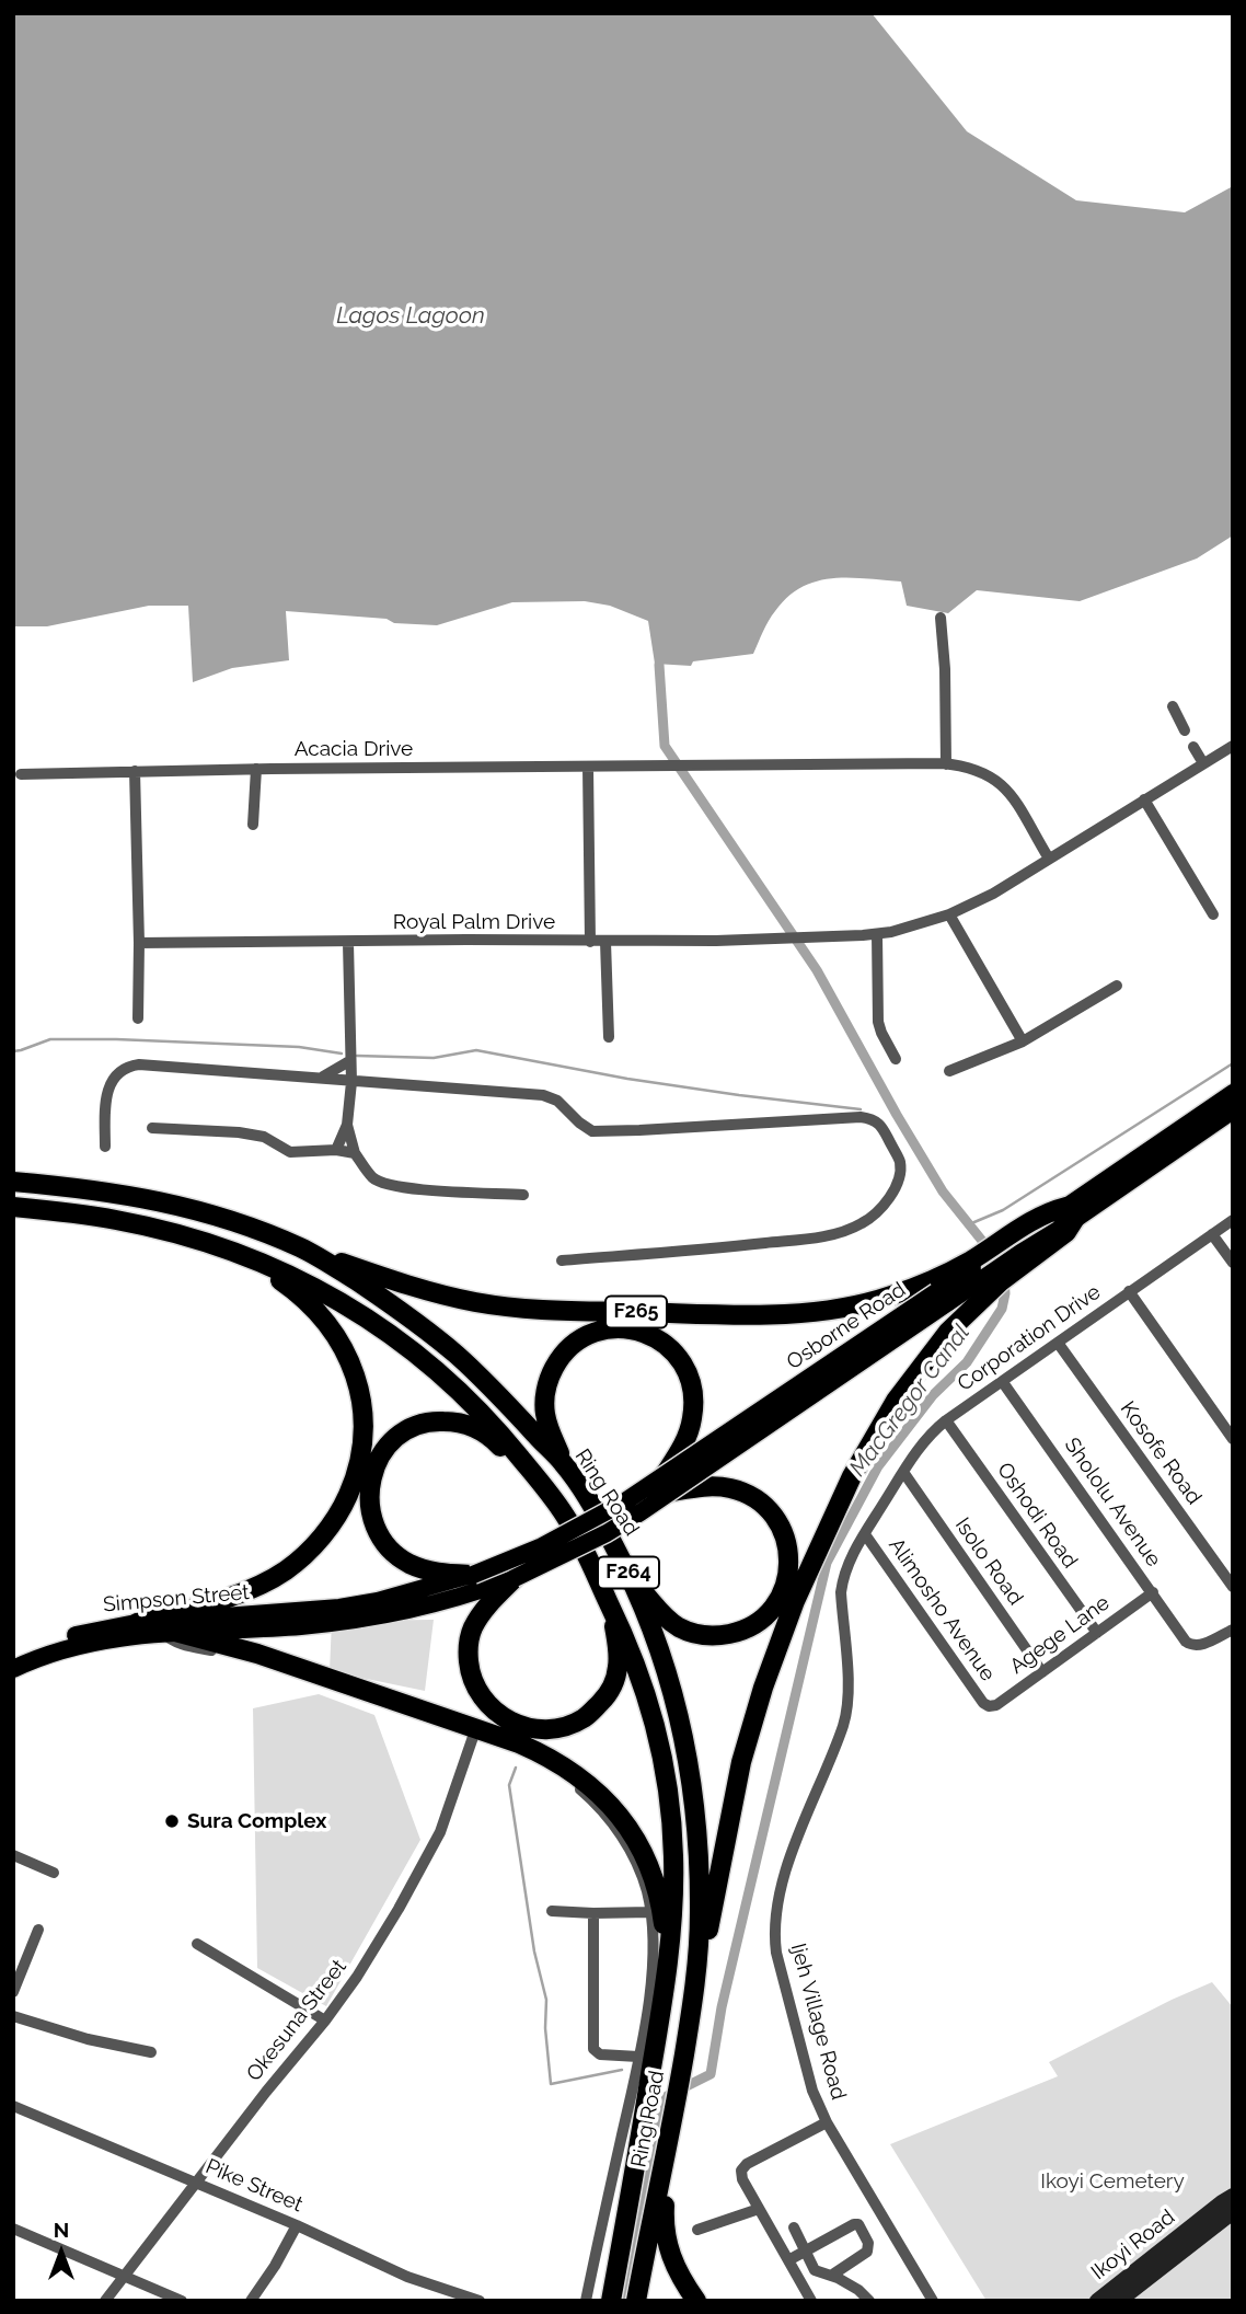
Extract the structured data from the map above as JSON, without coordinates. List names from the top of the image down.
{
  "streets": {
    "highway": ["F265", "Ring Road", "F264"],
    "main road": ["Osborne Road", "Simpson Street", "Ikoyi Road"],
    "street": [
      "Acacia Drive",
      "Royal Palm Drive",
      "Corporation Drive",
      "Kosofe Road",
      "Shololu Avenue",
      "Oshodi Road",
      "Isolo Road",
      "Alimosho Avenue",
      "Agege Lane",
      "Okesuna Street",
      "Ijeh Village Road",
      "Pike Street"
    ]
  },
  "crossings": [
    ["Acacia Drive", "Royal Palm Drive"],
    ["F265", "Osborne Road"],
    ["F265", "Ring Road"],
    ["Osborne Road", "Simpson Street"],
    ["Corporation Drive", "Kosofe Road"],
    ["Corporation Drive", "Shololu Avenue"],
    ["Corporation Drive", "Oshodi Road"],
    ["Corporation Drive", "Isolo Road"],
    ["Corporation Drive", "Alimosho Avenue"],
    ["Corporation Drive", "Ijeh Village Road"],
    ["Shololu Avenue", "Agege Lane"],
    ["Oshodi Road", "Agege Lane"],
    ["Isolo Road", "Agege Lane"],
    ["Alimosho Avenue", "Agege Lane"],
    ["Okesuna Street", "Pike Street"]
  ],
  "water": ["Lagos Lagoon", "MacGregor Canal"],
  "parks": ["Ikoyi Cemetery"],
  "places": ["Sura Complex"],
  "north": "top"
}
